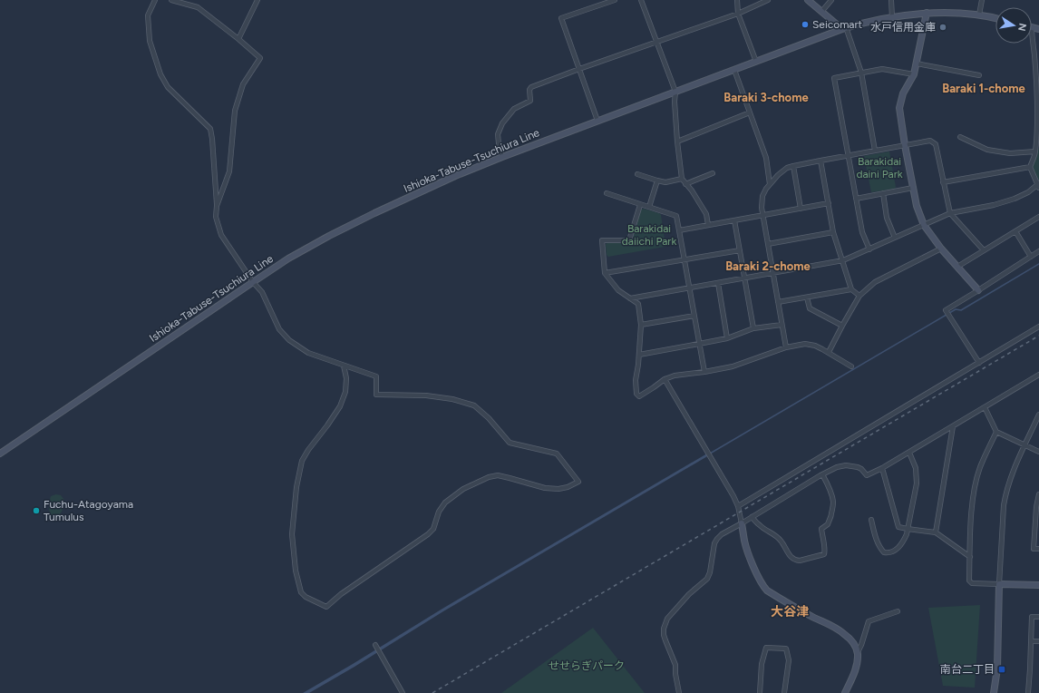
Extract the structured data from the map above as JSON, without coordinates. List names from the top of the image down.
{
  "streets": {
    "main road": ["Ishioka-Tabuse-Tsuchiura Line"]
  },
  "districts": [
    "Baraki 1-chome",
    "Baraki 3-chome",
    "Baraki 2-chome",
    "大谷津"
  ],
  "parks": ["Barakidai daini Park", "Barakidai daiichi Park", "せせらぎパーク"],
  "places": {
    "other": ["Seicomart", "水戸信用金庫", "Fuchu-Atagoyama Tumulus"],
    "transit": ["南台二丁目"]
  },
  "north": "right"
}
